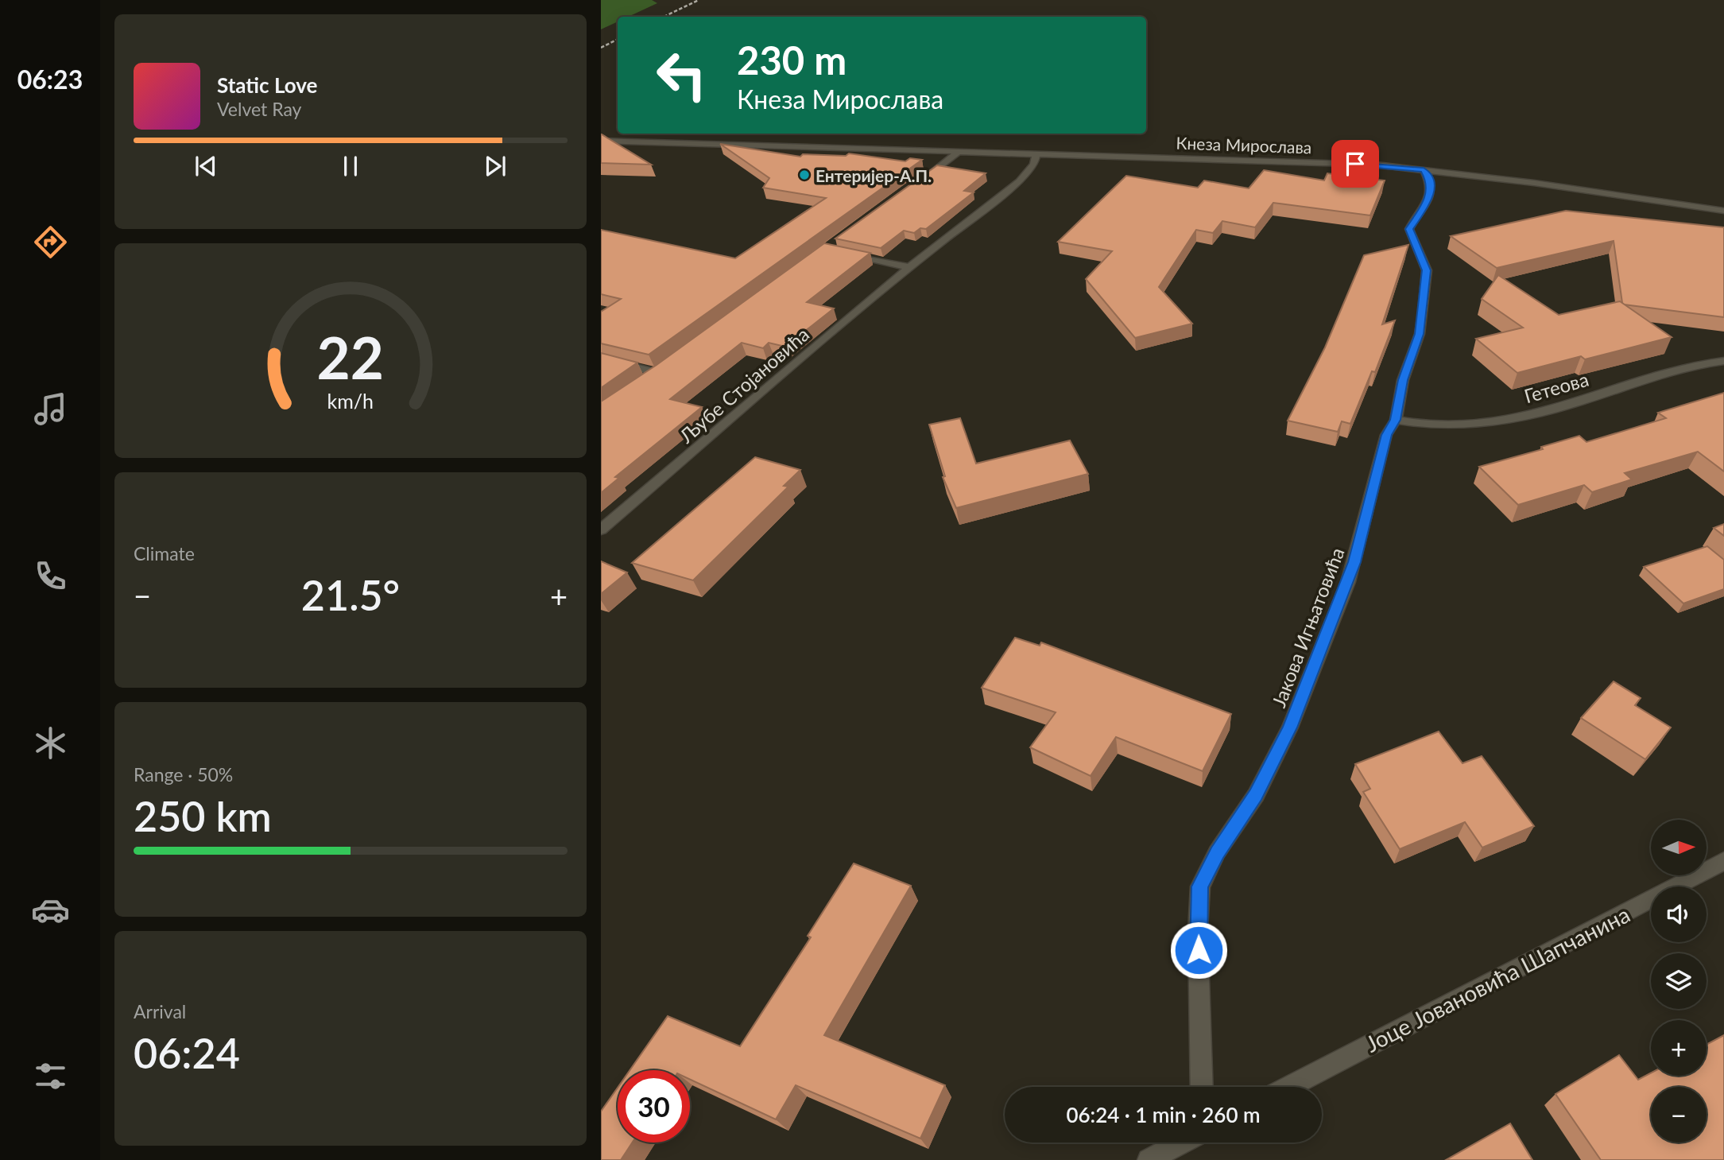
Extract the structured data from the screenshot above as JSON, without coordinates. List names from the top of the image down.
{
  "streets": {
    "street": [
      "Кнеза Мирослава",
      "Љубе Стојановића",
      "Гетеова",
      "Јакова Игњатовића",
      "Јоце Јовановића Шапчанина"
    ]
  },
  "crossings": [
    ["Кнеза Мирослава", "Љубе Стојановића"],
    ["Кнеза Мирослава", "Јакова Игњатовића"],
    ["Гетеова", "Јакова Игњатовића"]
  ],
  "places": ["Ентеријер-А.П."],
  "north": "right",
  "page": {
    "tabs": "06:23",
    "turn": ["230 m", "Кнеза Мирослава"],
    "song": ["Static Love", "Velvet Ray"],
    "tile": [
      "Climate",
      ["Range · 50%", "250 km"],
      ["Arrival", "06:24"]
    ],
    "heat": ["−", "21.5°", "+"],
    "map_buttons": ["+", "−"],
    "limit": "30",
    "trip": "06:24 · 1 min · 260 m",
    "gauge": ["22", "km/h"]
  }
}
